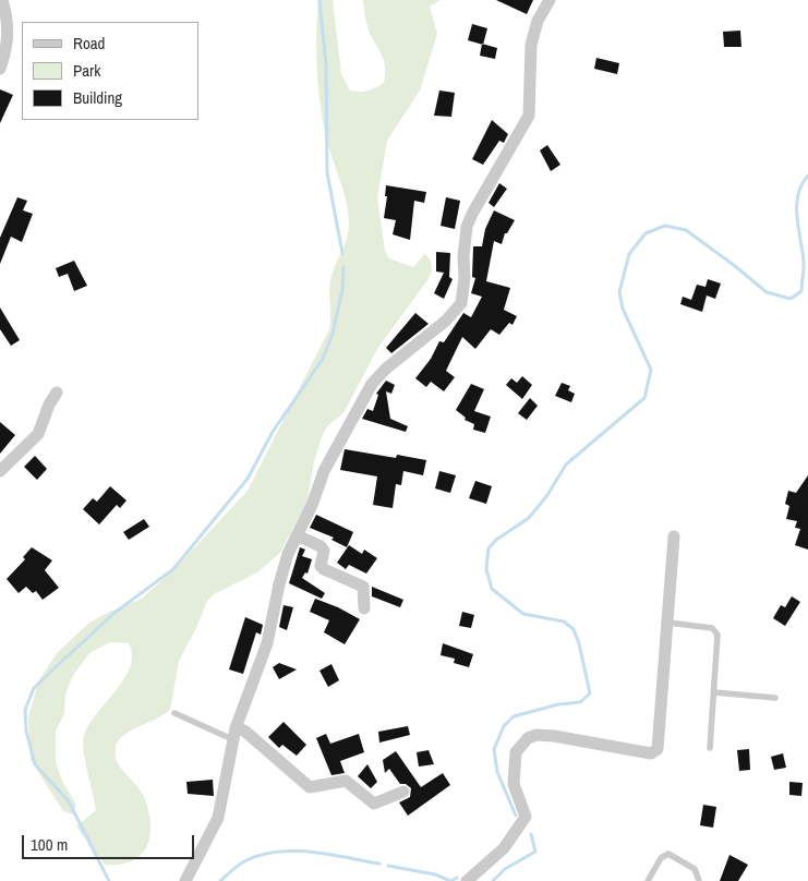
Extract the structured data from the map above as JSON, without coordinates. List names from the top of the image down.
{
  "legend": ["Road", "Park", "Building"],
  "scale_bar": "100 m"
}
